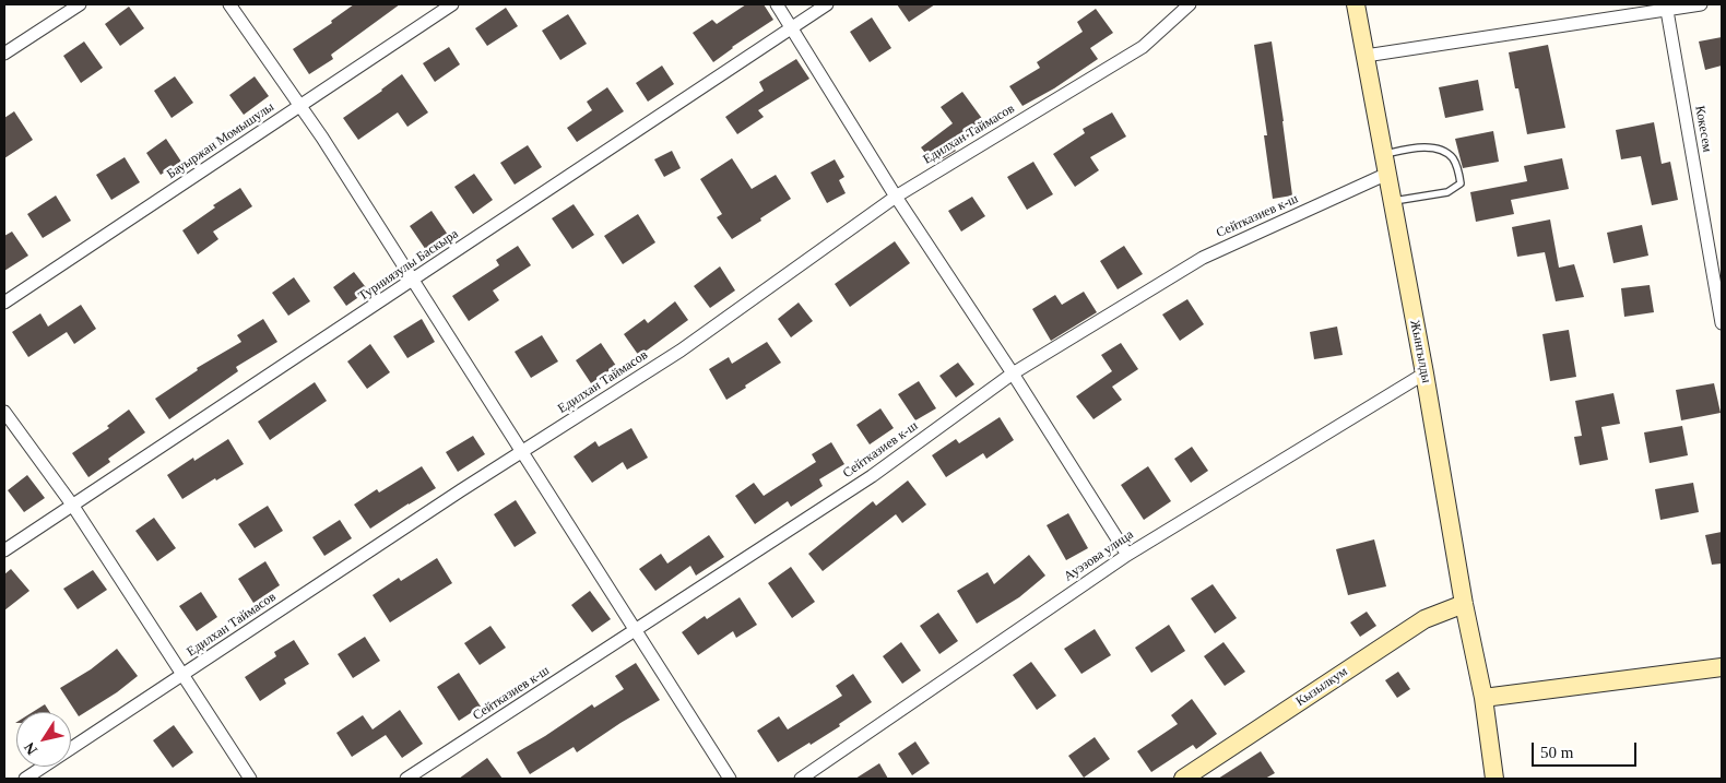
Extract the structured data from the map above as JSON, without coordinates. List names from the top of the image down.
{
  "streets": {
    "street": [
      "Кокесем",
      "Едилхан Таймасов",
      "Бауыржан Момышулы",
      "Сейтказиев к-ш",
      "Турниязулы Баскыра",
      "Жынгылды",
      "Ауэзова улица",
      "Кызылкум"
    ]
  },
  "crossings": [
    ["Сейтказиев к-ш", "Жынгылды"],
    ["Жынгылды", "Ауэзова улица"],
    ["Жынгылды", "Кызылкум"]
  ],
  "scale_bar": "50 m",
  "north": "bottom left"
}
